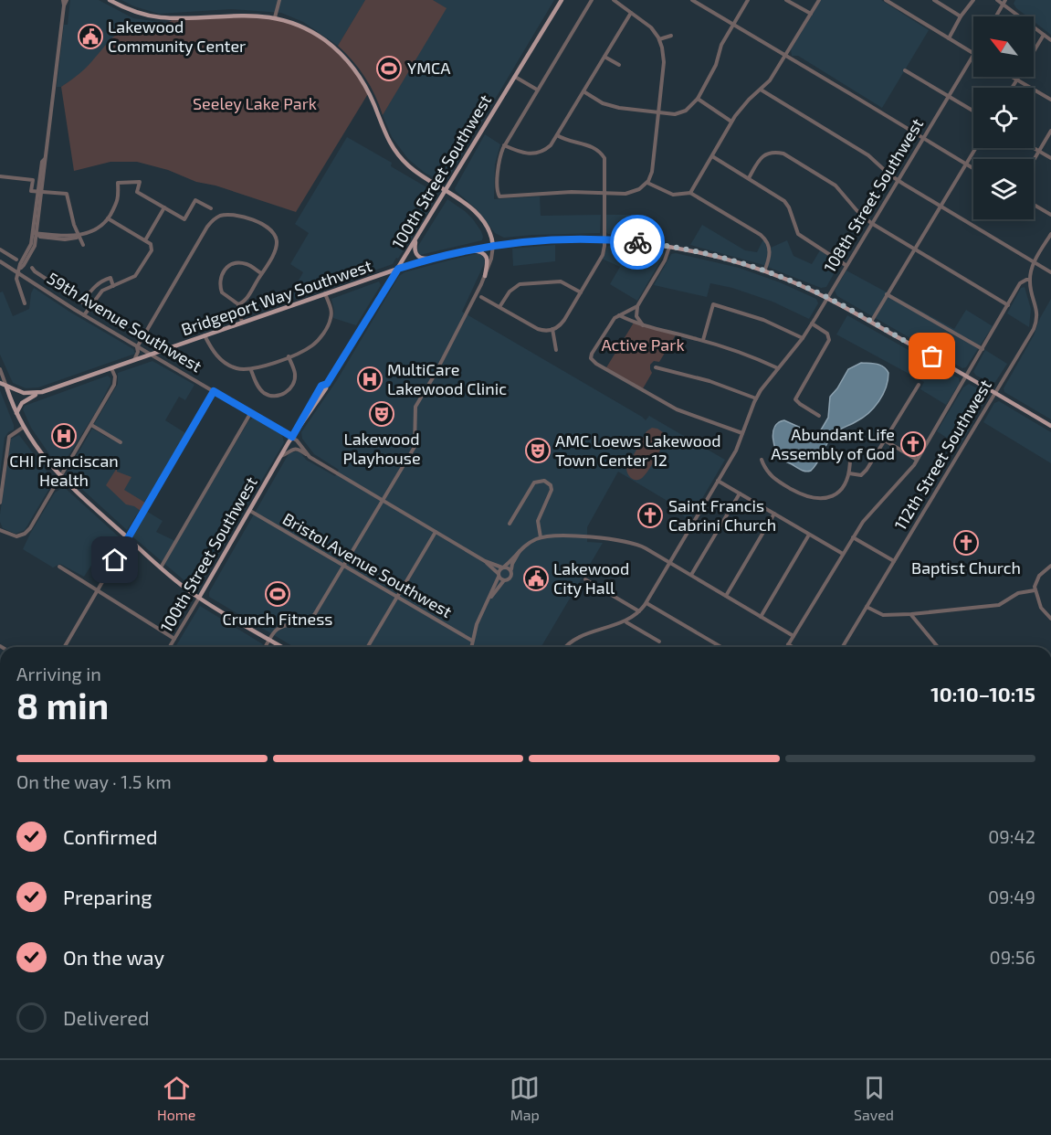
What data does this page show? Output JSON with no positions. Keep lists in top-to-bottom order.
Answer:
{
  "streets": {
    "main road": ["100th Street Southwest", "Bridgeport Way Southwest"],
    "street": [
      "108th Street Southwest",
      "59th Avenue Southwest",
      "112th Street Southwest",
      "Bristol Avenue Southwest"
    ]
  },
  "crossings": [
    ["100th Street Southwest", "Bridgeport Way Southwest"],
    ["100th Street Southwest", "59th Avenue Southwest"],
    ["100th Street Southwest", "Bristol Avenue Southwest"],
    ["108th Street Southwest", "Bridgeport Way Southwest"],
    ["Bridgeport Way Southwest", "59th Avenue Southwest"],
    ["Bridgeport Way Southwest", "112th Street Southwest"]
  ],
  "parks": ["Seeley Lake Park", "Active Park"],
  "places": {
    "public building": ["Lakewood Community Center", "Lakewood City Hall"],
    "sports": ["YMCA", "Crunch Fitness"],
    "hospital": ["MultiCare Lakewood Clinic", "CHI Franciscan Health"],
    "theatre": ["Lakewood Playhouse", "AMC Loews Lakewood Town Center 12"],
    "church": ["Abundant Life Assembly of God", "Saint Francis Cabrini Church", "Baptist Church"]
  },
  "north": "top left",
  "page": {
    "heading": ["8 min", "Arriving in", "10:10–10:15"],
    "bar": "On the way · 1.5 km",
    "list": [
      ["Confirmed", "09:42"],
      ["Preparing", "09:49"],
      ["On the way", "09:56"],
      "Delivered"
    ],
    "tabs": ["Home", "Map", "Saved"]
  }
}
